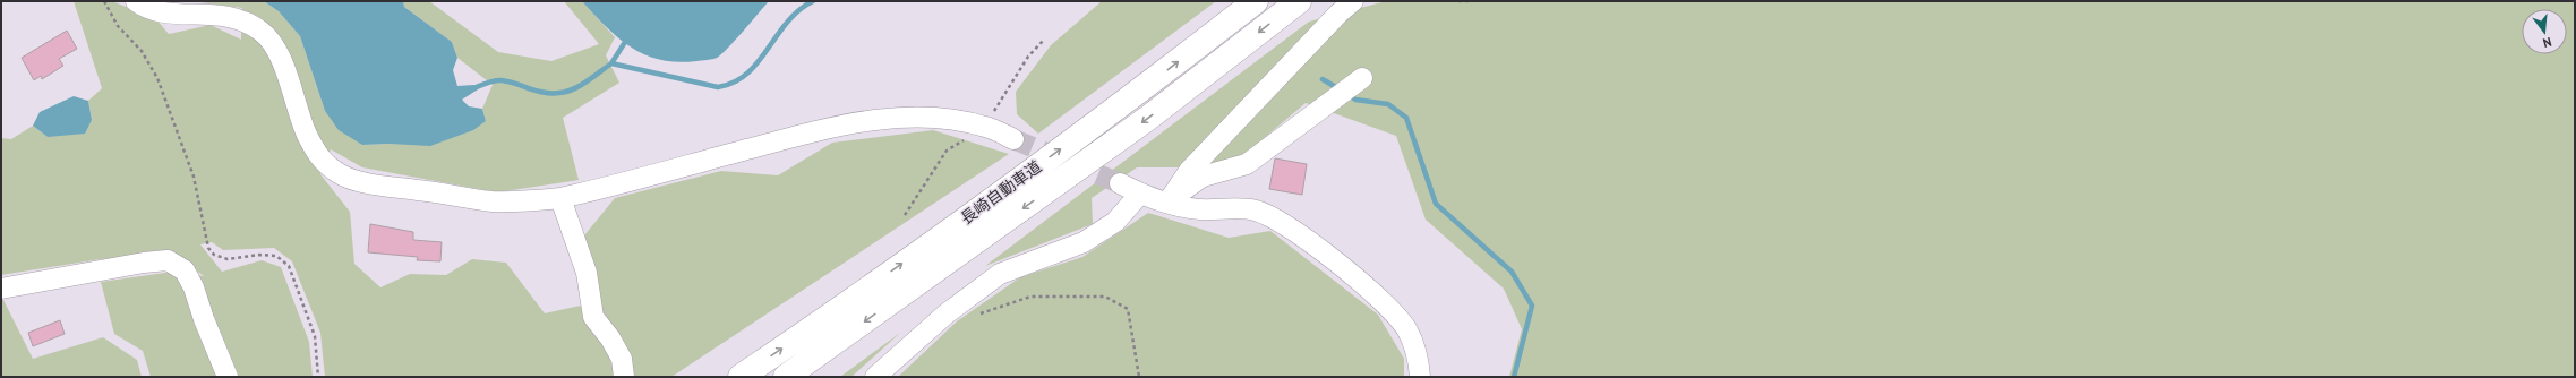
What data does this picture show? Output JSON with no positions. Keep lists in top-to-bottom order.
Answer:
{
  "streets": {
    "highway": ["長崎自動車道"]
  },
  "north": "bottom"
}
